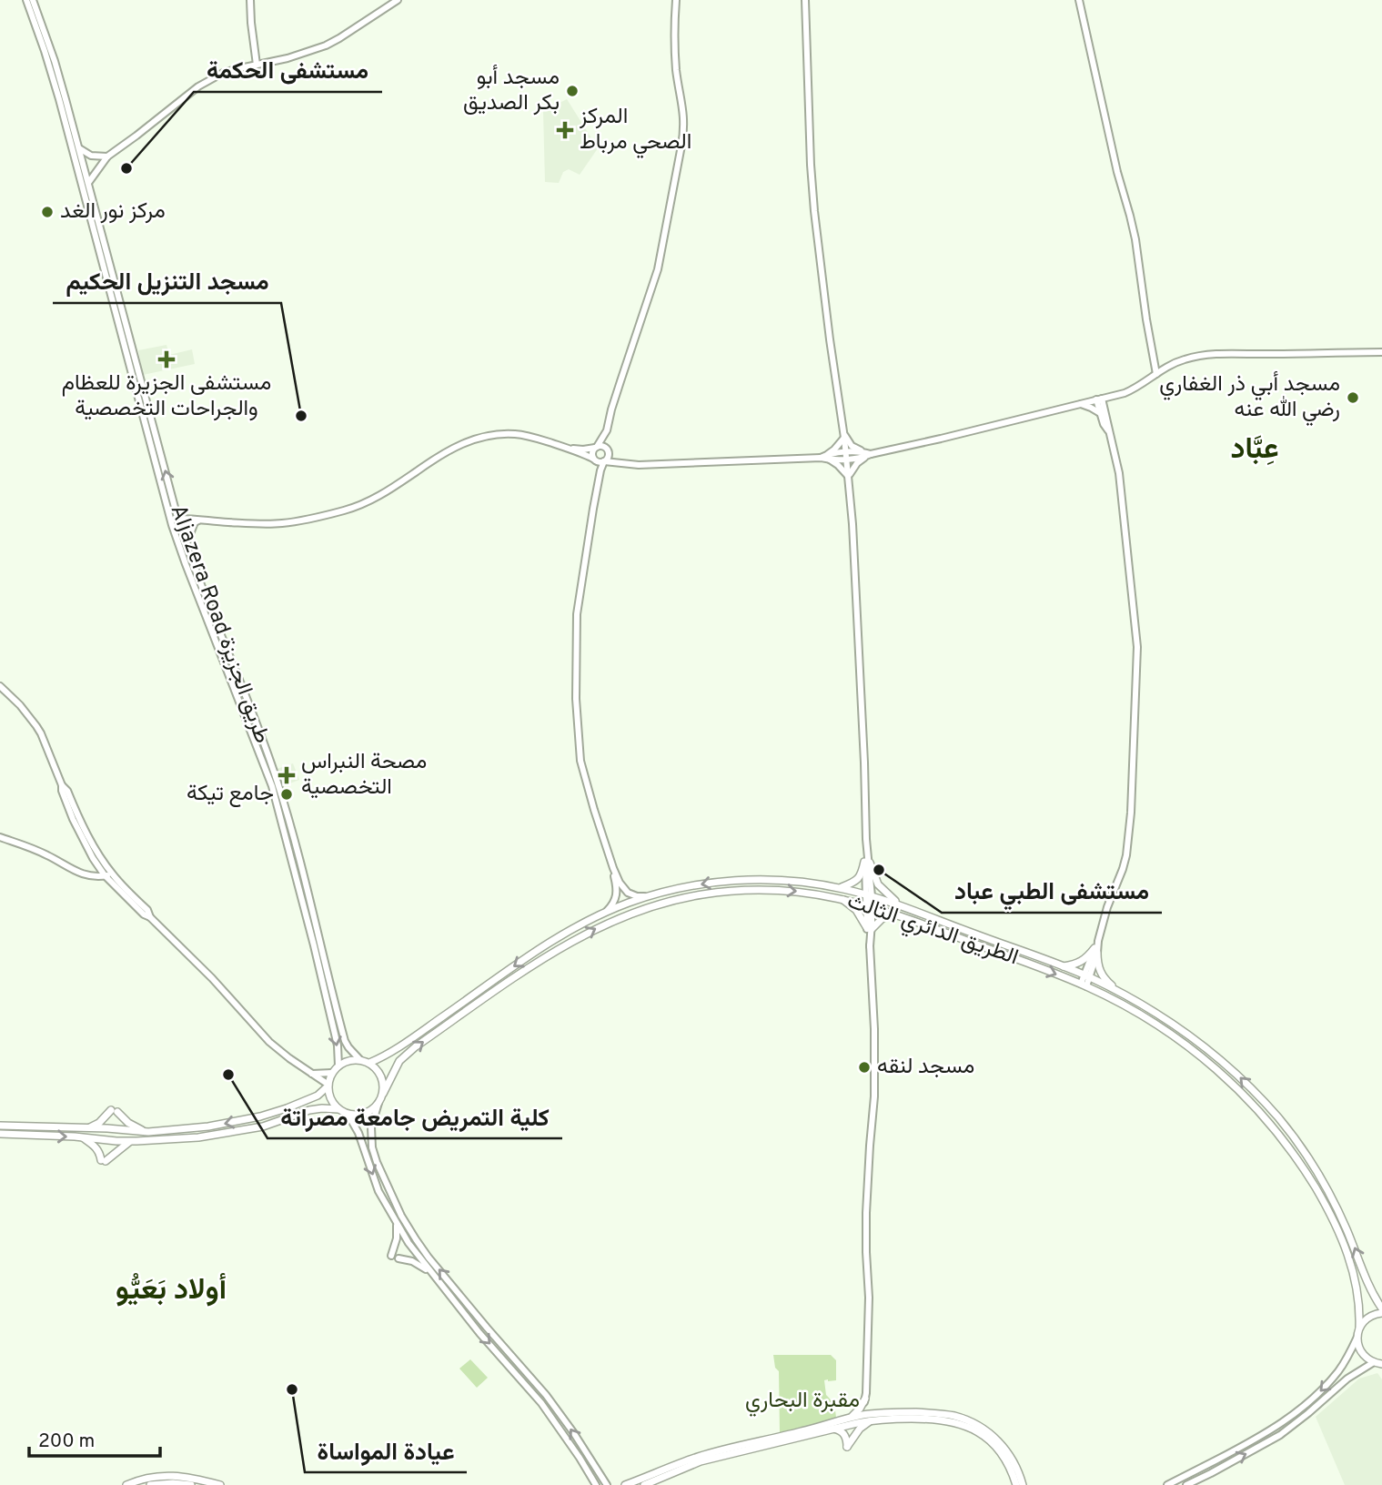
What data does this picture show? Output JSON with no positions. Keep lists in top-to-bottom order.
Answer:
{
  "streets": {
    "main road": ["الطريق الدائري الثالث"],
    "street": ["Aljazera Road طريق الجزيزة"]
  },
  "crossings": [
    ["Aljazera Road طريق الجزيزة", "الطريق الدائري الثالث"]
  ],
  "districts": ["عِبَّاد", "أولاد بَعَيُّو"],
  "parks": ["مقبرة البحاري"],
  "places": {
    "other": [
      "مسجد أبو بكر الصديق",
      "مستشفى الحكمة",
      "مركز نور الغد",
      "مسجد أبي ذر الغفاري رضي الله عنه",
      "مسجد التنزيل الحكيم",
      "جامع تيكة",
      "مستشفى الطبي عباد",
      "مسجد لنقه",
      "كلية التمريض جامعة مصراتة",
      "عيادة المواساة"
    ],
    "health": ["المركز الصحي مرباط", "مستشفى الجزيرة للعظام والجراحات التخصصية", "مصحة النبراس التخصصية"]
  },
  "scale_bar": "200 m"
}
